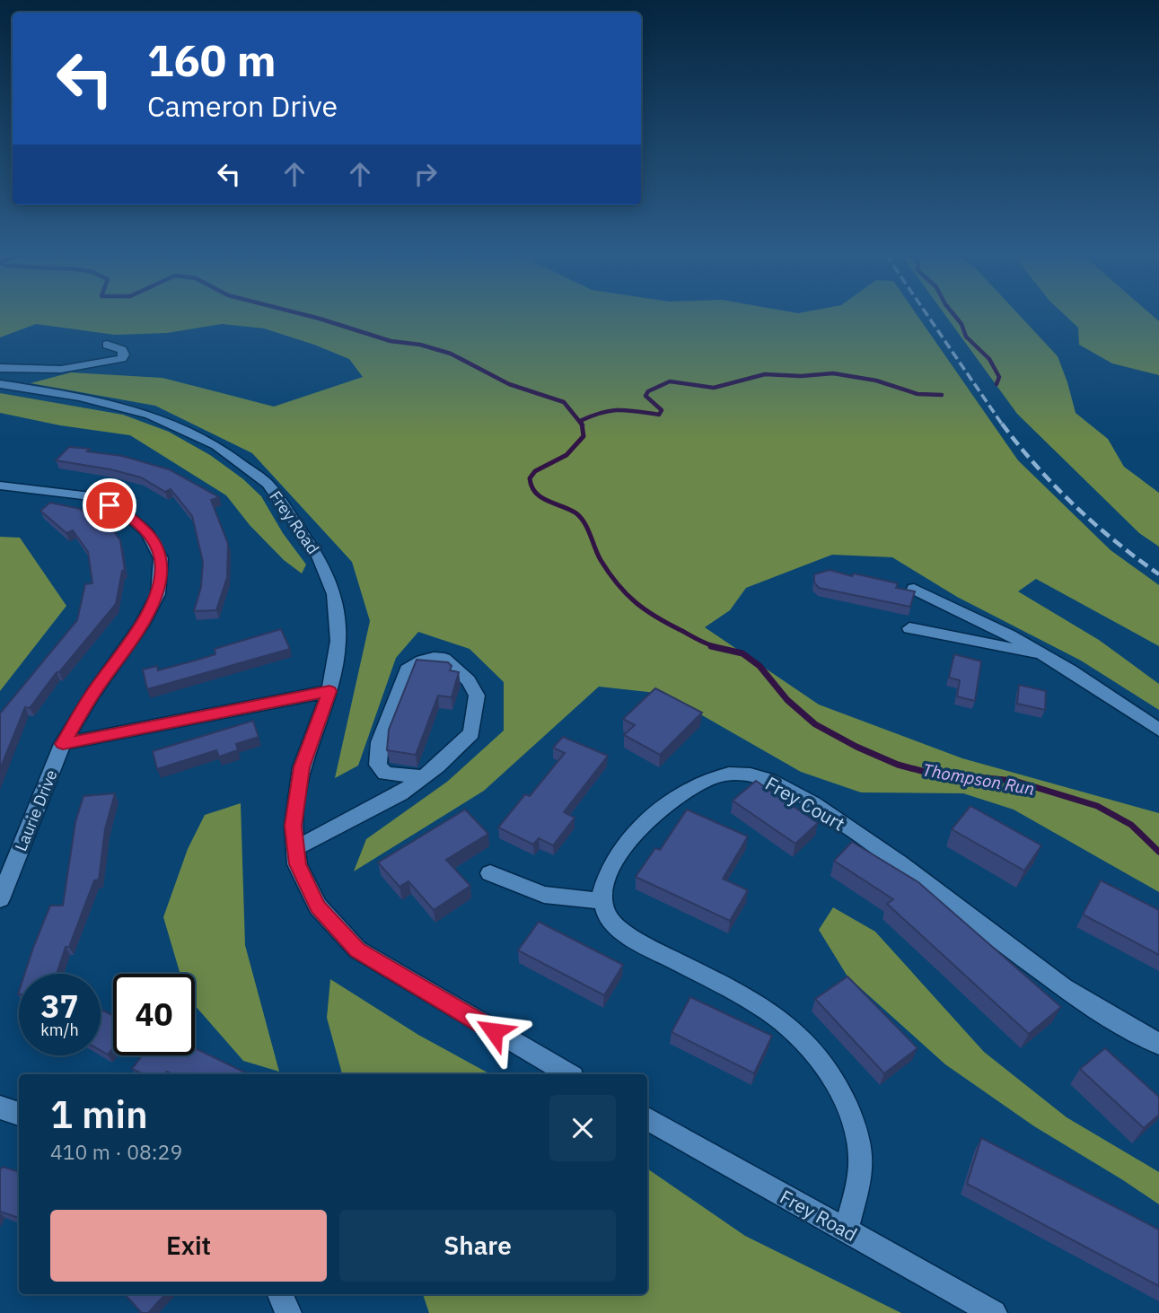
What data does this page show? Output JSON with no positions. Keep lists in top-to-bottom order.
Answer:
{
  "streets": {
    "street": ["Frey Road", "Frey Court", "Laurie Drive"]
  },
  "water": ["Thompson Run"],
  "page": {
    "turn": ["160 m", "Cameron Drive"],
    "speed": "37 km/h",
    "limit": "40",
    "heading": ["1 min", "410 m · 08:29"],
    "buttons": ["Exit", "Share"]
  }
}
